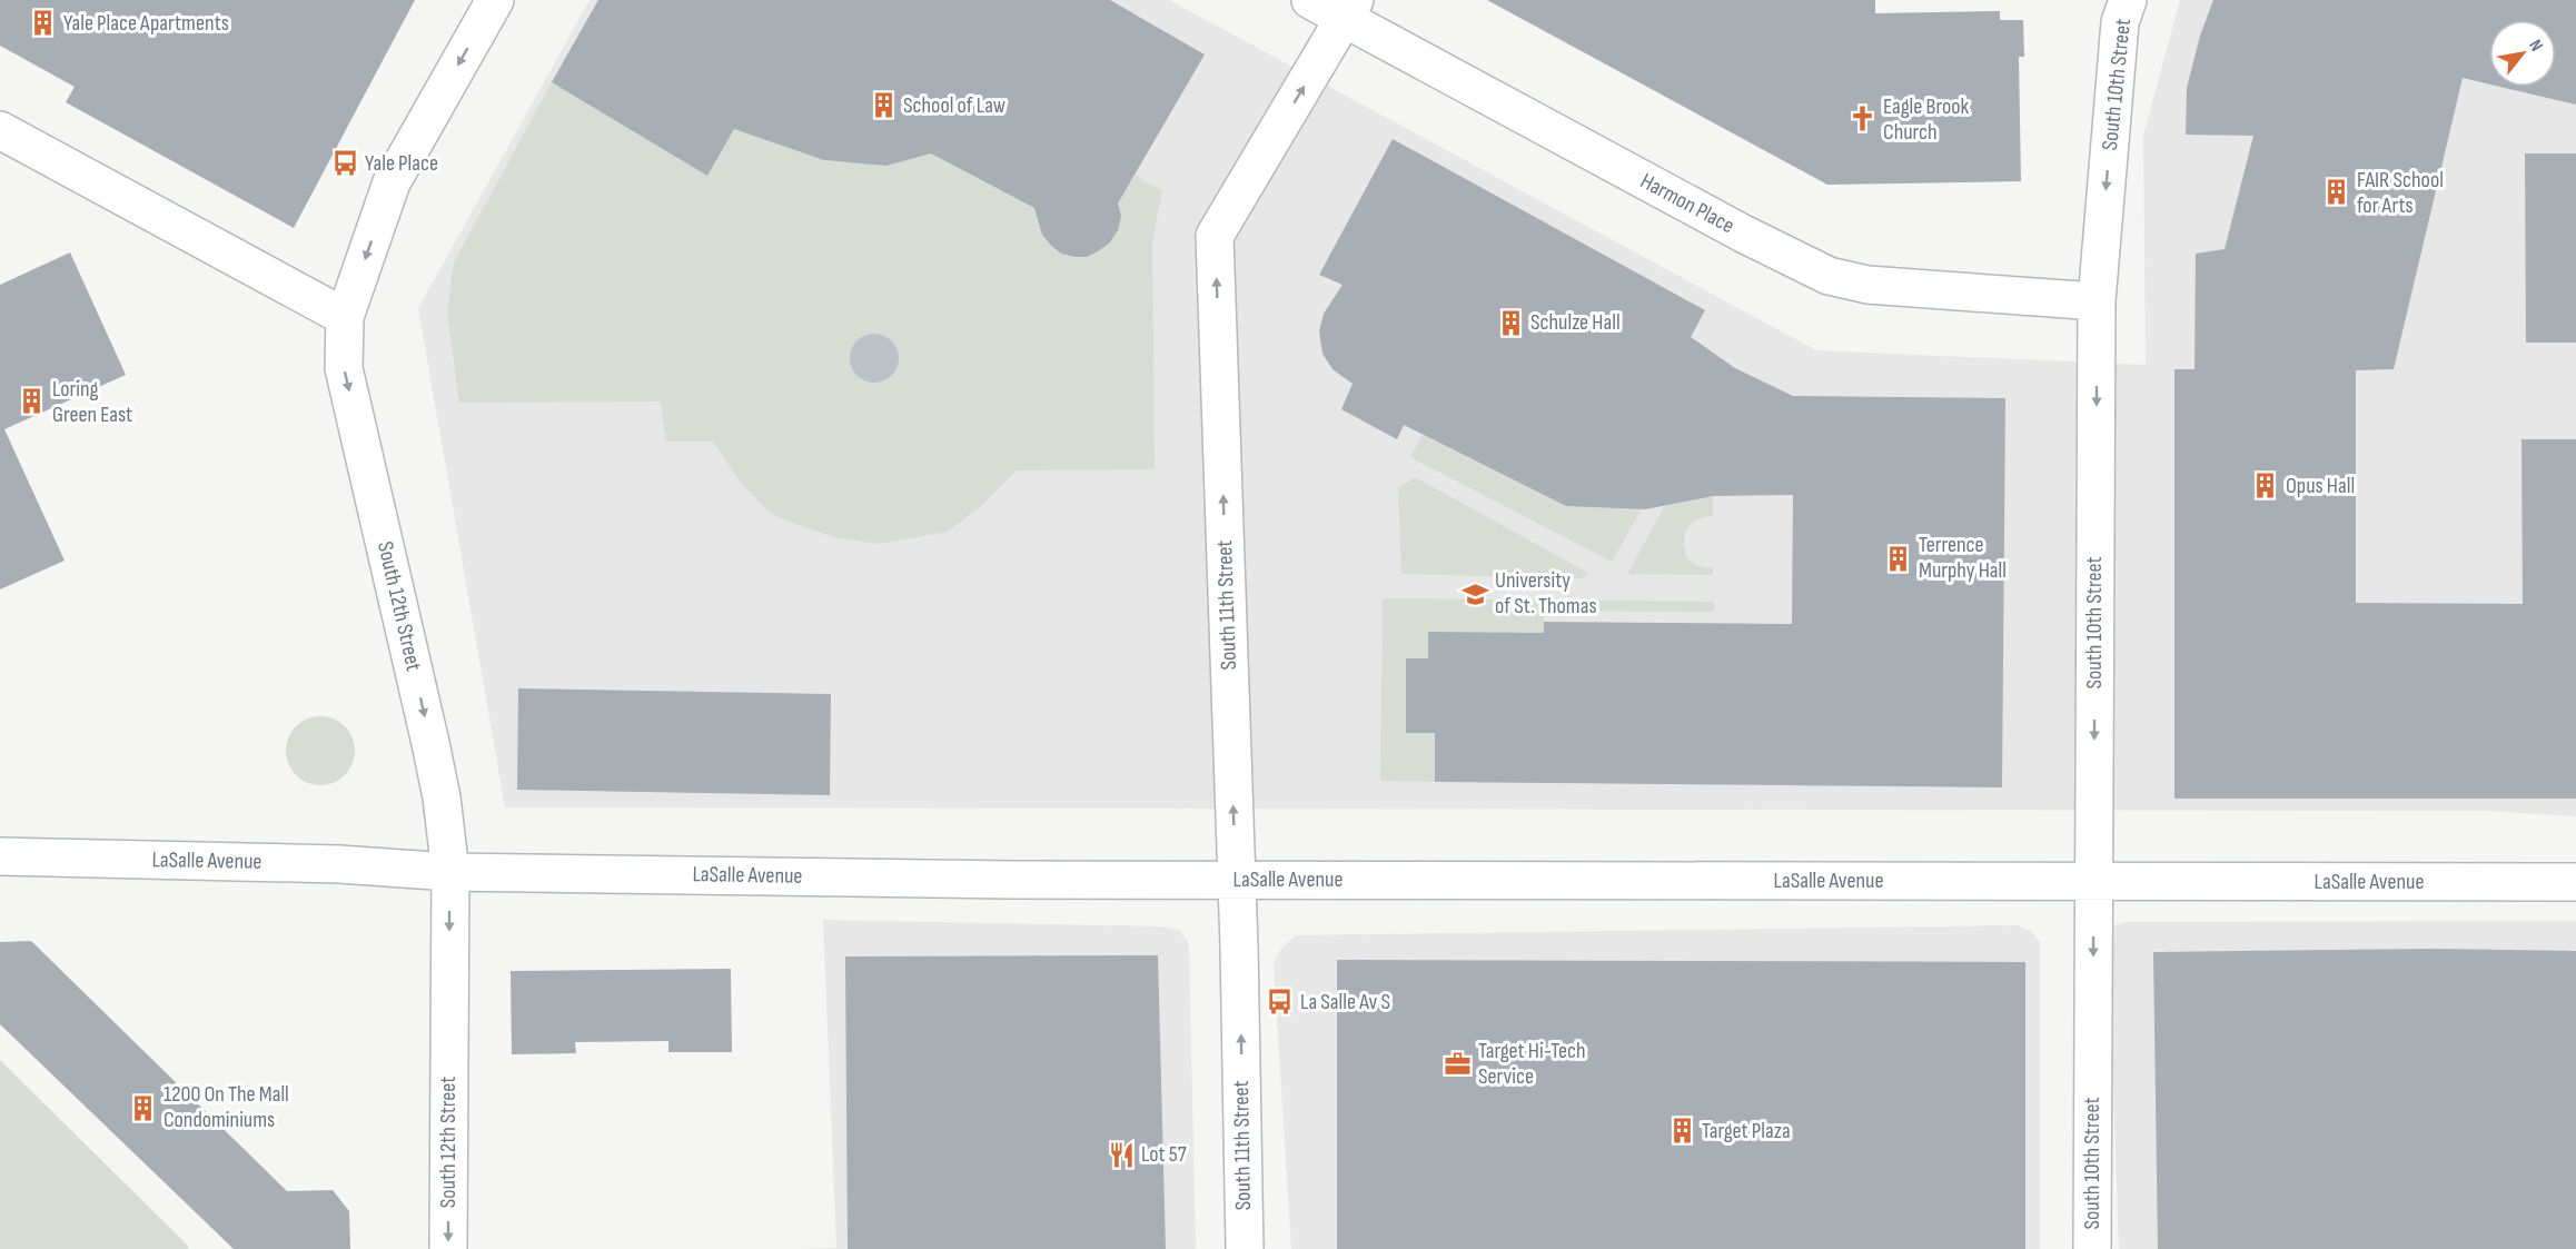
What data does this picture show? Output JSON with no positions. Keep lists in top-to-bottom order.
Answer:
{
  "streets": {
    "street": [
      "South 10th Street",
      "Harmon Place",
      "South 11th Street",
      "South 12th Street",
      "LaSalle Avenue"
    ]
  },
  "crossings": [
    ["South 10th Street", "Harmon Place"],
    ["South 10th Street", "LaSalle Avenue"],
    ["Harmon Place", "South 11th Street"],
    ["South 11th Street", "LaSalle Avenue"],
    ["South 12th Street", "LaSalle Avenue"]
  ],
  "one_way": ["South 10th Street", "South 11th Street", "South 12th Street"],
  "places": {
    "building": [
      "Yale Place Apartments",
      "School of Law",
      "FAIR School for Arts",
      "Schulze Hall",
      "Loring Green East",
      "Opus Hall",
      "Terrence Murphy Hall",
      "1200 On The Mall Condominiums",
      "Target Plaza"
    ],
    "church": ["Eagle Brook Church"],
    "bus stop": ["Yale Place", "La Salle Av S"],
    "school or university": ["University of St. Thomas"],
    "office": ["Target Hi-Tech Service"],
    "restaurant": ["Lot 57"]
  },
  "north": "top right"
}
